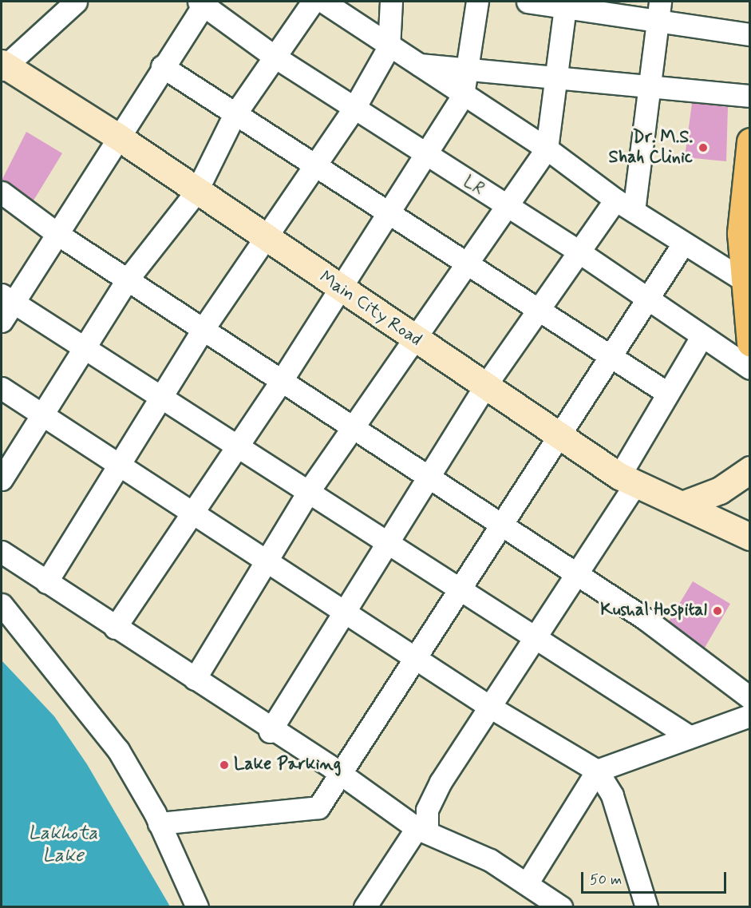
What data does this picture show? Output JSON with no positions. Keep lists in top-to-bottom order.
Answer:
{
  "streets": {
    "street": ["LR", "Main City Road"]
  },
  "water": ["Lakhota Lake"],
  "places": ["Dr. M.S. Shah Clinic", "Kushal Hospital", "Lake Parking"],
  "scale_bar": "50 m"
}
